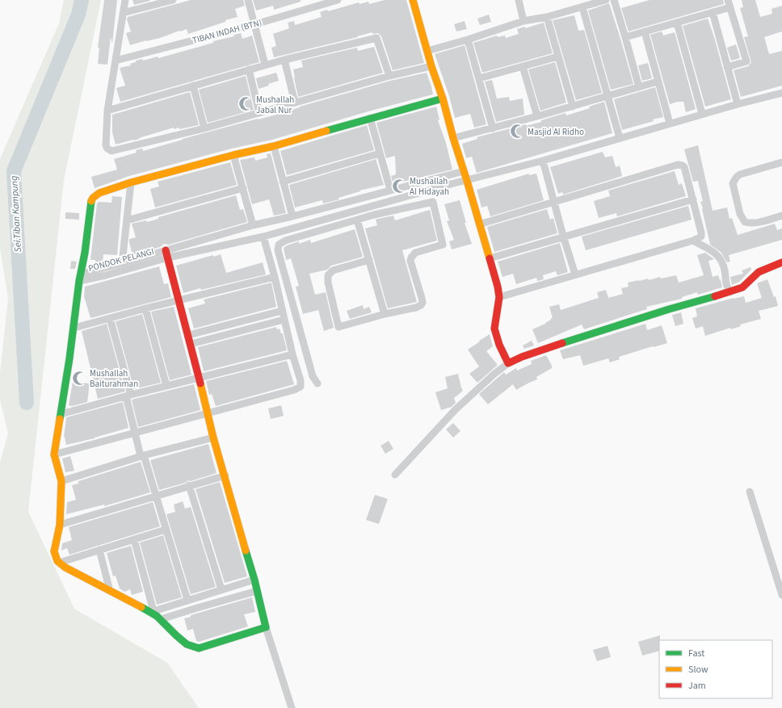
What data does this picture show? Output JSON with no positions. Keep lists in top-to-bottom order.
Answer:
{
  "streets": {
    "street": ["TIBAN INDAH (BTN)", "PONDOK PELANGI"]
  },
  "water": ["Sei.Tiban Kampung"],
  "places": {
    "mosque": [
      "Mushallah Jabal Nur",
      "Masjid Al Ridho",
      "Mushallah Al Hidayah",
      "Mushallah Baiturahman"
    ]
  },
  "legend": ["Fast", "Slow", "Jam"]
}
